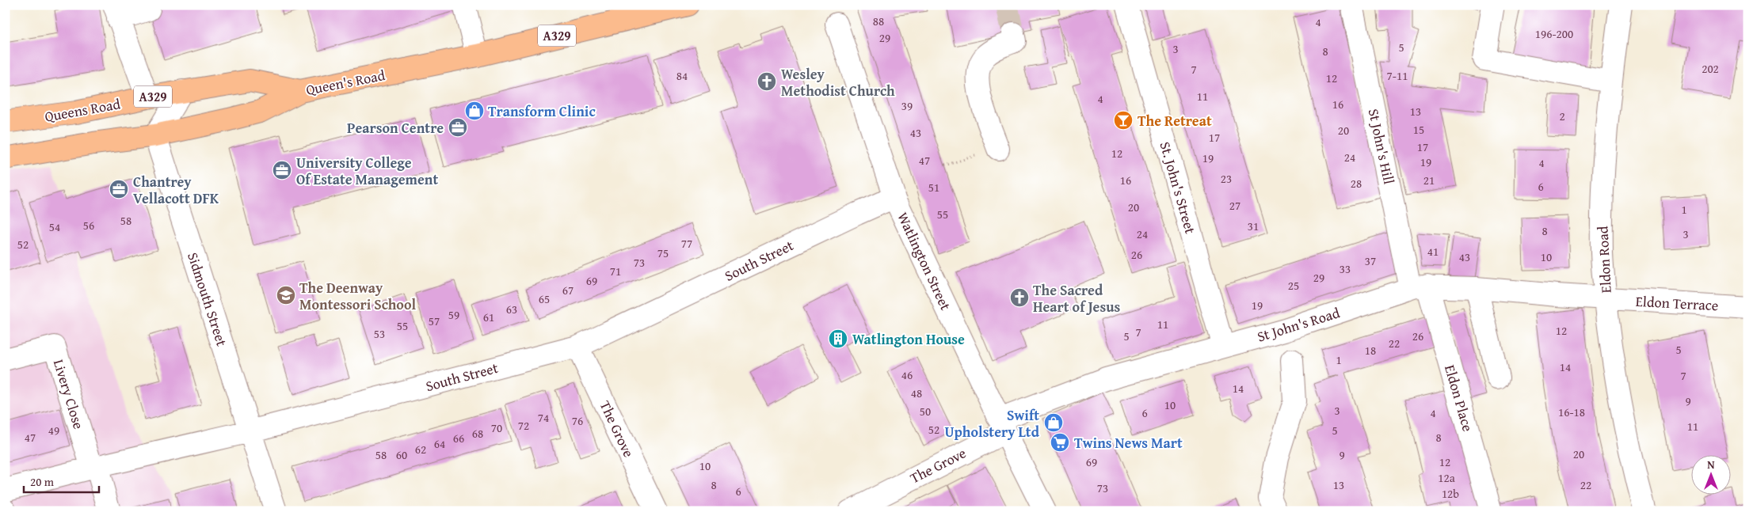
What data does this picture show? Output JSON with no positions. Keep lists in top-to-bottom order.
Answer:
{
  "streets": {
    "main road": ["A329", "Queen's Road", "Queens Road"],
    "street": [
      "St John's Hill",
      "St. John's Street",
      "Eldon Road",
      "South Street",
      "Watlington Street",
      "Sidmouth Street",
      "Eldon Terrace",
      "St John's Road",
      "Livery Close",
      "Eldon Place",
      "The Grove"
    ]
  },
  "crossings": [
    ["Queen's Road", "Queens Road"],
    ["Queen's Road", "Sidmouth Street"],
    ["St John's Hill", "St John's Road"],
    ["St John's Hill", "Eldon Place"],
    ["St. John's Street", "St John's Road"],
    ["Eldon Road", "Eldon Terrace"],
    ["Eldon Road", "St John's Road"],
    ["South Street", "Watlington Street"],
    ["South Street", "Sidmouth Street"],
    ["South Street", "Livery Close"],
    ["South Street", "The Grove"],
    ["Watlington Street", "St John's Road"],
    ["Watlington Street", "The Grove"],
    ["Eldon Terrace", "St John's Road"],
    ["St John's Road", "Eldon Place"],
    ["St John's Road", "The Grove"]
  ],
  "places": {
    "church": ["Wesley Methodist Church", "The Sacred Heart of Jesus"],
    "shop": ["Transform Clinic", "Swift Upholstery Ltd"],
    "bar": ["The Retreat"],
    "office": ["Pearson Centre", "University College Of Estate Management", "Chantrey Vellacott DFK"],
    "school or university": ["The Deenway Montessori School"],
    "building": ["Watlington House"],
    "supermarket": ["Twins News Mart"]
  },
  "house_numbers": [
    "88",
    "4",
    "196-200",
    "29",
    "5",
    "3",
    "8",
    "202",
    "7",
    "84",
    "7-11",
    "12",
    "11",
    "4",
    "16",
    "39",
    "13",
    "2",
    "15",
    "20",
    "43",
    "17",
    "17",
    "12",
    "24",
    "19",
    "47",
    "19",
    "4",
    "23",
    "16",
    "21",
    "28",
    "6",
    "51",
    "27",
    "20",
    "1",
    "55",
    "58",
    "56",
    "31",
    "54",
    "8",
    "24",
    "3",
    "77",
    "52",
    "41",
    "75",
    "26",
    "43",
    "10",
    "37",
    "73",
    "33",
    "71",
    "29",
    "69",
    "25",
    "67",
    "65",
    "19",
    "63",
    "59",
    "61",
    "57",
    "11",
    "55",
    "12",
    "7",
    "53",
    "5",
    "26",
    "22",
    "5",
    "18",
    "1",
    "14",
    "46",
    "7",
    "14",
    "48",
    "9",
    "10",
    "3",
    "50",
    "16-18",
    "6",
    "4",
    "74",
    "76",
    "72",
    "11",
    "70",
    "52",
    "49",
    "5",
    "68",
    "47",
    "8",
    "66",
    "64",
    "62",
    "20",
    "58",
    "60",
    "9",
    "69",
    "12",
    "10",
    "12a",
    "8",
    "13",
    "22",
    "73",
    "6",
    "12b"
  ],
  "scale_bar": "20 m",
  "north": "top"
}
